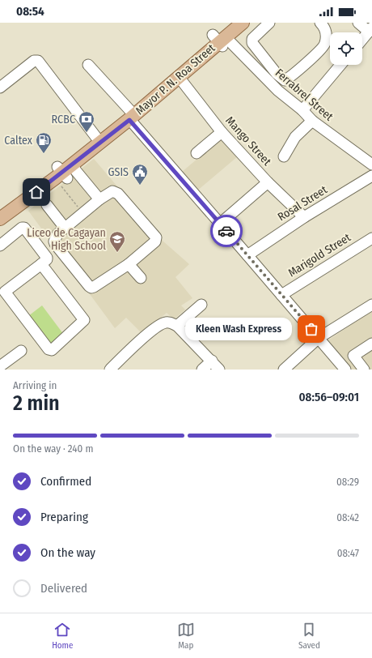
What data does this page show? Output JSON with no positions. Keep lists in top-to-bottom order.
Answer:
{
  "streets": {
    "main road": ["Mayor P. N. Roa Street"],
    "street": [
      "Ferrabrel Street",
      "Mango Street",
      "Rosal Street",
      "Marigold Street"
    ]
  },
  "crossings": [
    ["Mayor P. N. Roa Street", "Ferrabrel Street"],
    ["Mayor P. N. Roa Street", "Mango Street"],
    ["Mango Street", "Rosal Street"]
  ],
  "places": {
    "bank": ["RCBC"],
    "fuel station": ["Caltex"],
    "public building": ["GSIS"],
    "school or university": ["Liceo de Cagayan High School"],
    "other": ["Kleen Wash Express"]
  },
  "page": {
    "status": "08:54",
    "bubble": "Kleen Wash Express",
    "heading": ["2 min", "Arriving in", "08:56–09:01"],
    "bar": "On the way · 240 m",
    "list": [
      ["Confirmed", "08:29"],
      ["Preparing", "08:42"],
      ["On the way", "08:47"],
      "Delivered"
    ],
    "tabs": ["Home", "Map", "Saved"]
  }
}
